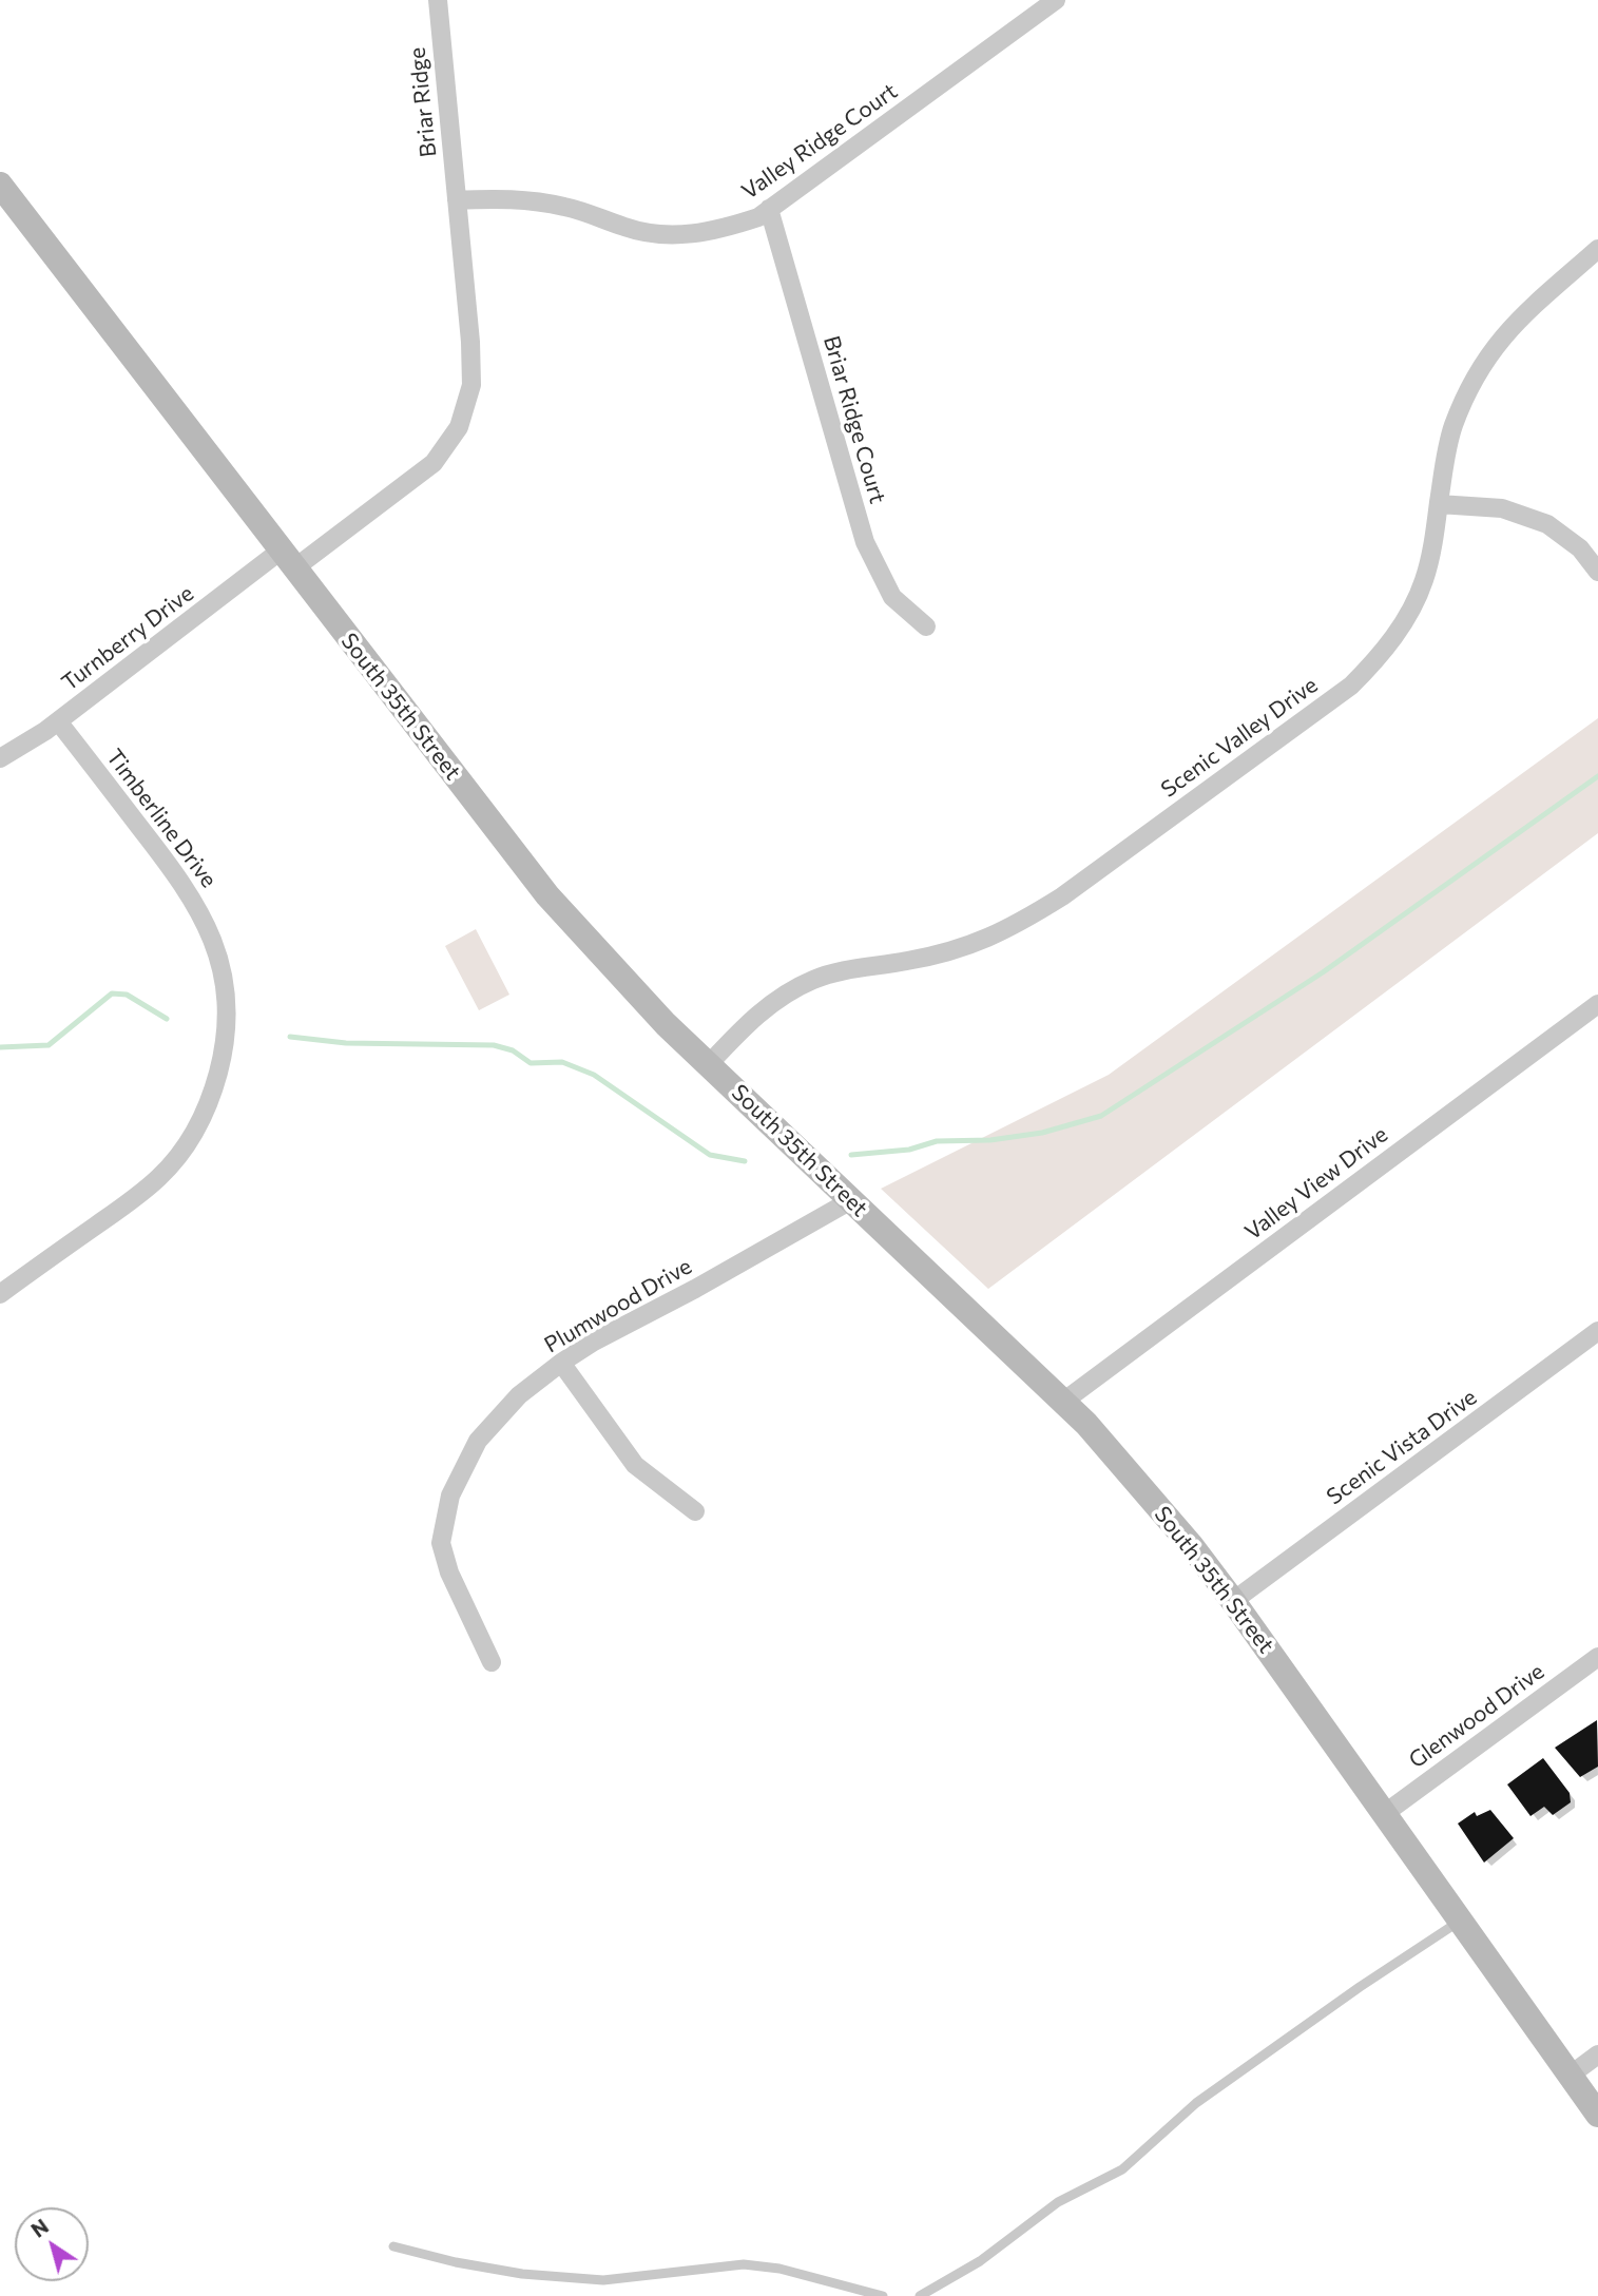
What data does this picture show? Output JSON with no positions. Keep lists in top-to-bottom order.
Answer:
{
  "streets": {
    "street": [
      "Briar Ridge",
      "Valley Ridge Court",
      "Briar Ridge Court",
      "Turnberry Drive",
      "South 35th Street",
      "Scenic Valley Drive",
      "Timberline Drive",
      "Valley View Drive",
      "Plumwood Drive",
      "Scenic Vista Drive",
      "Glenwood Drive"
    ]
  },
  "crossings": [
    ["Briar Ridge", "Valley Ridge Court"],
    ["Valley Ridge Court", "Briar Ridge Court"],
    ["Turnberry Drive", "South 35th Street"],
    ["Turnberry Drive", "Timberline Drive"],
    ["South 35th Street", "Scenic Valley Drive"],
    ["South 35th Street", "Valley View Drive"],
    ["South 35th Street", "Plumwood Drive"],
    ["South 35th Street", "Scenic Vista Drive"],
    ["South 35th Street", "Glenwood Drive"]
  ],
  "north": "top left"
}
